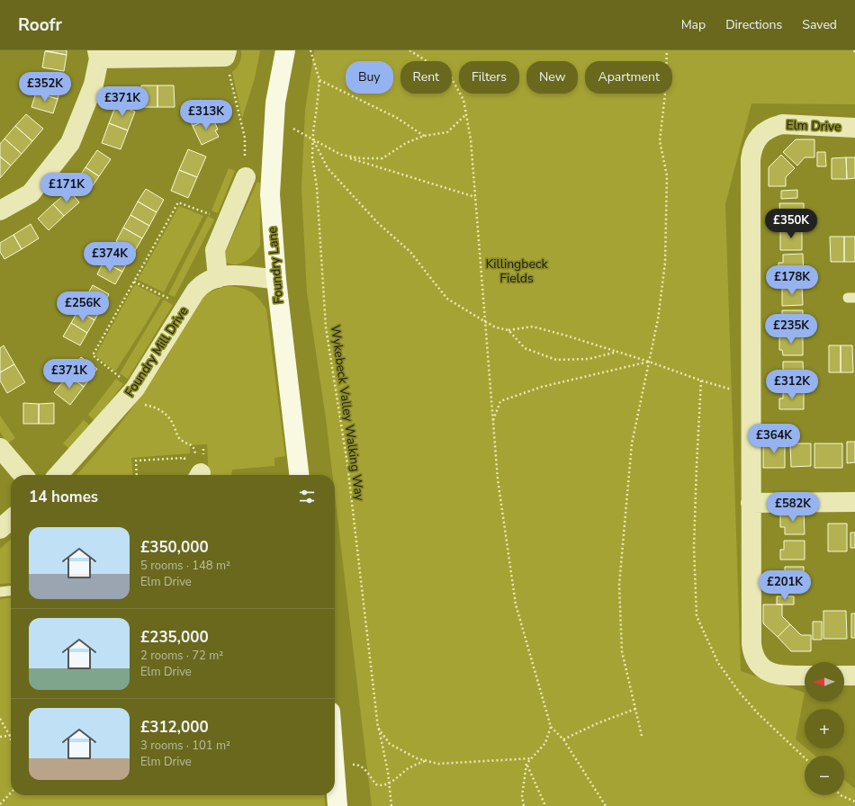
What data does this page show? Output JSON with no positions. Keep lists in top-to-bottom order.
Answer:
{
  "streets": {
    "street": ["Elm Drive", "Foundry Lane", "Foundry Mill Drive"],
    "path": ["Wykebeck Valley Walking Way"]
  },
  "crossings": [
    ["Foundry Lane", "Foundry Mill Drive"]
  ],
  "parks": ["Killingbeck Fields"],
  "north": "left",
  "page": {
    "header": "Roofr",
    "nav": ["Map", "Directions", "Saved"],
    "chip": [
      "Buy",
      "Rent",
      "Filters",
      "New",
      "Apartment"
    ],
    "price": [
      "£352K",
      "£371K",
      "£313K",
      "£171K",
      "£350K",
      "£374K",
      "£178K",
      "£256K",
      "£235K",
      "£371K",
      "£312K",
      "£364K",
      "£582K",
      "£201K"
    ],
    "heading": "14 homes",
    "list": [
      {
        "name": "£350,000",
        "note": "5 rooms · 148 m² · Elm Drive"
      },
      {
        "name": "£235,000",
        "note": "2 rooms · 72 m² · Elm Drive"
      },
      {
        "name": "£312,000",
        "note": "3 rooms · 101 m² · Elm Drive"
      }
    ],
    "map_buttons": ["+", "−"]
  }
}
